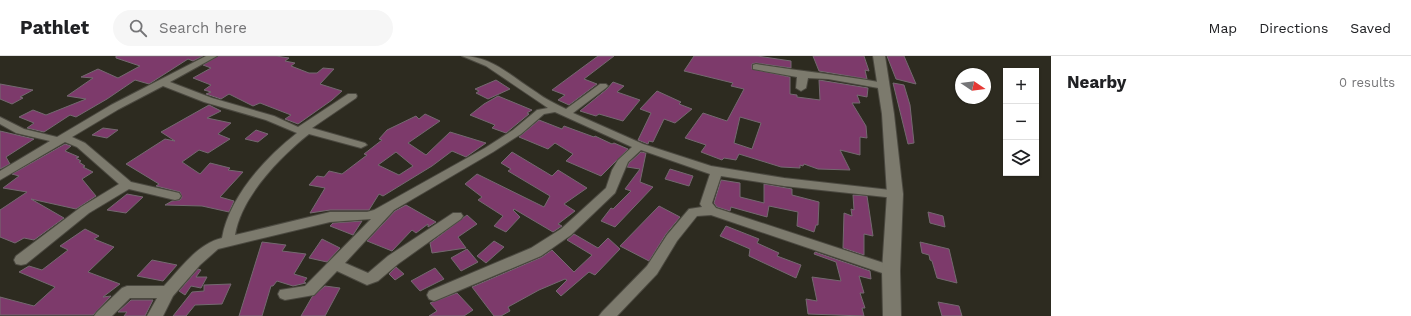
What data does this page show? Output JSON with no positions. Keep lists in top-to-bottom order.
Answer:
{
  "north": "right",
  "page": {
    "header": "Pathlet",
    "search": "Search here",
    "nav": ["Map", "Directions", "Saved"],
    "heading": ["Nearby", "0 results"],
    "map_buttons": ["+", "−"]
  }
}
